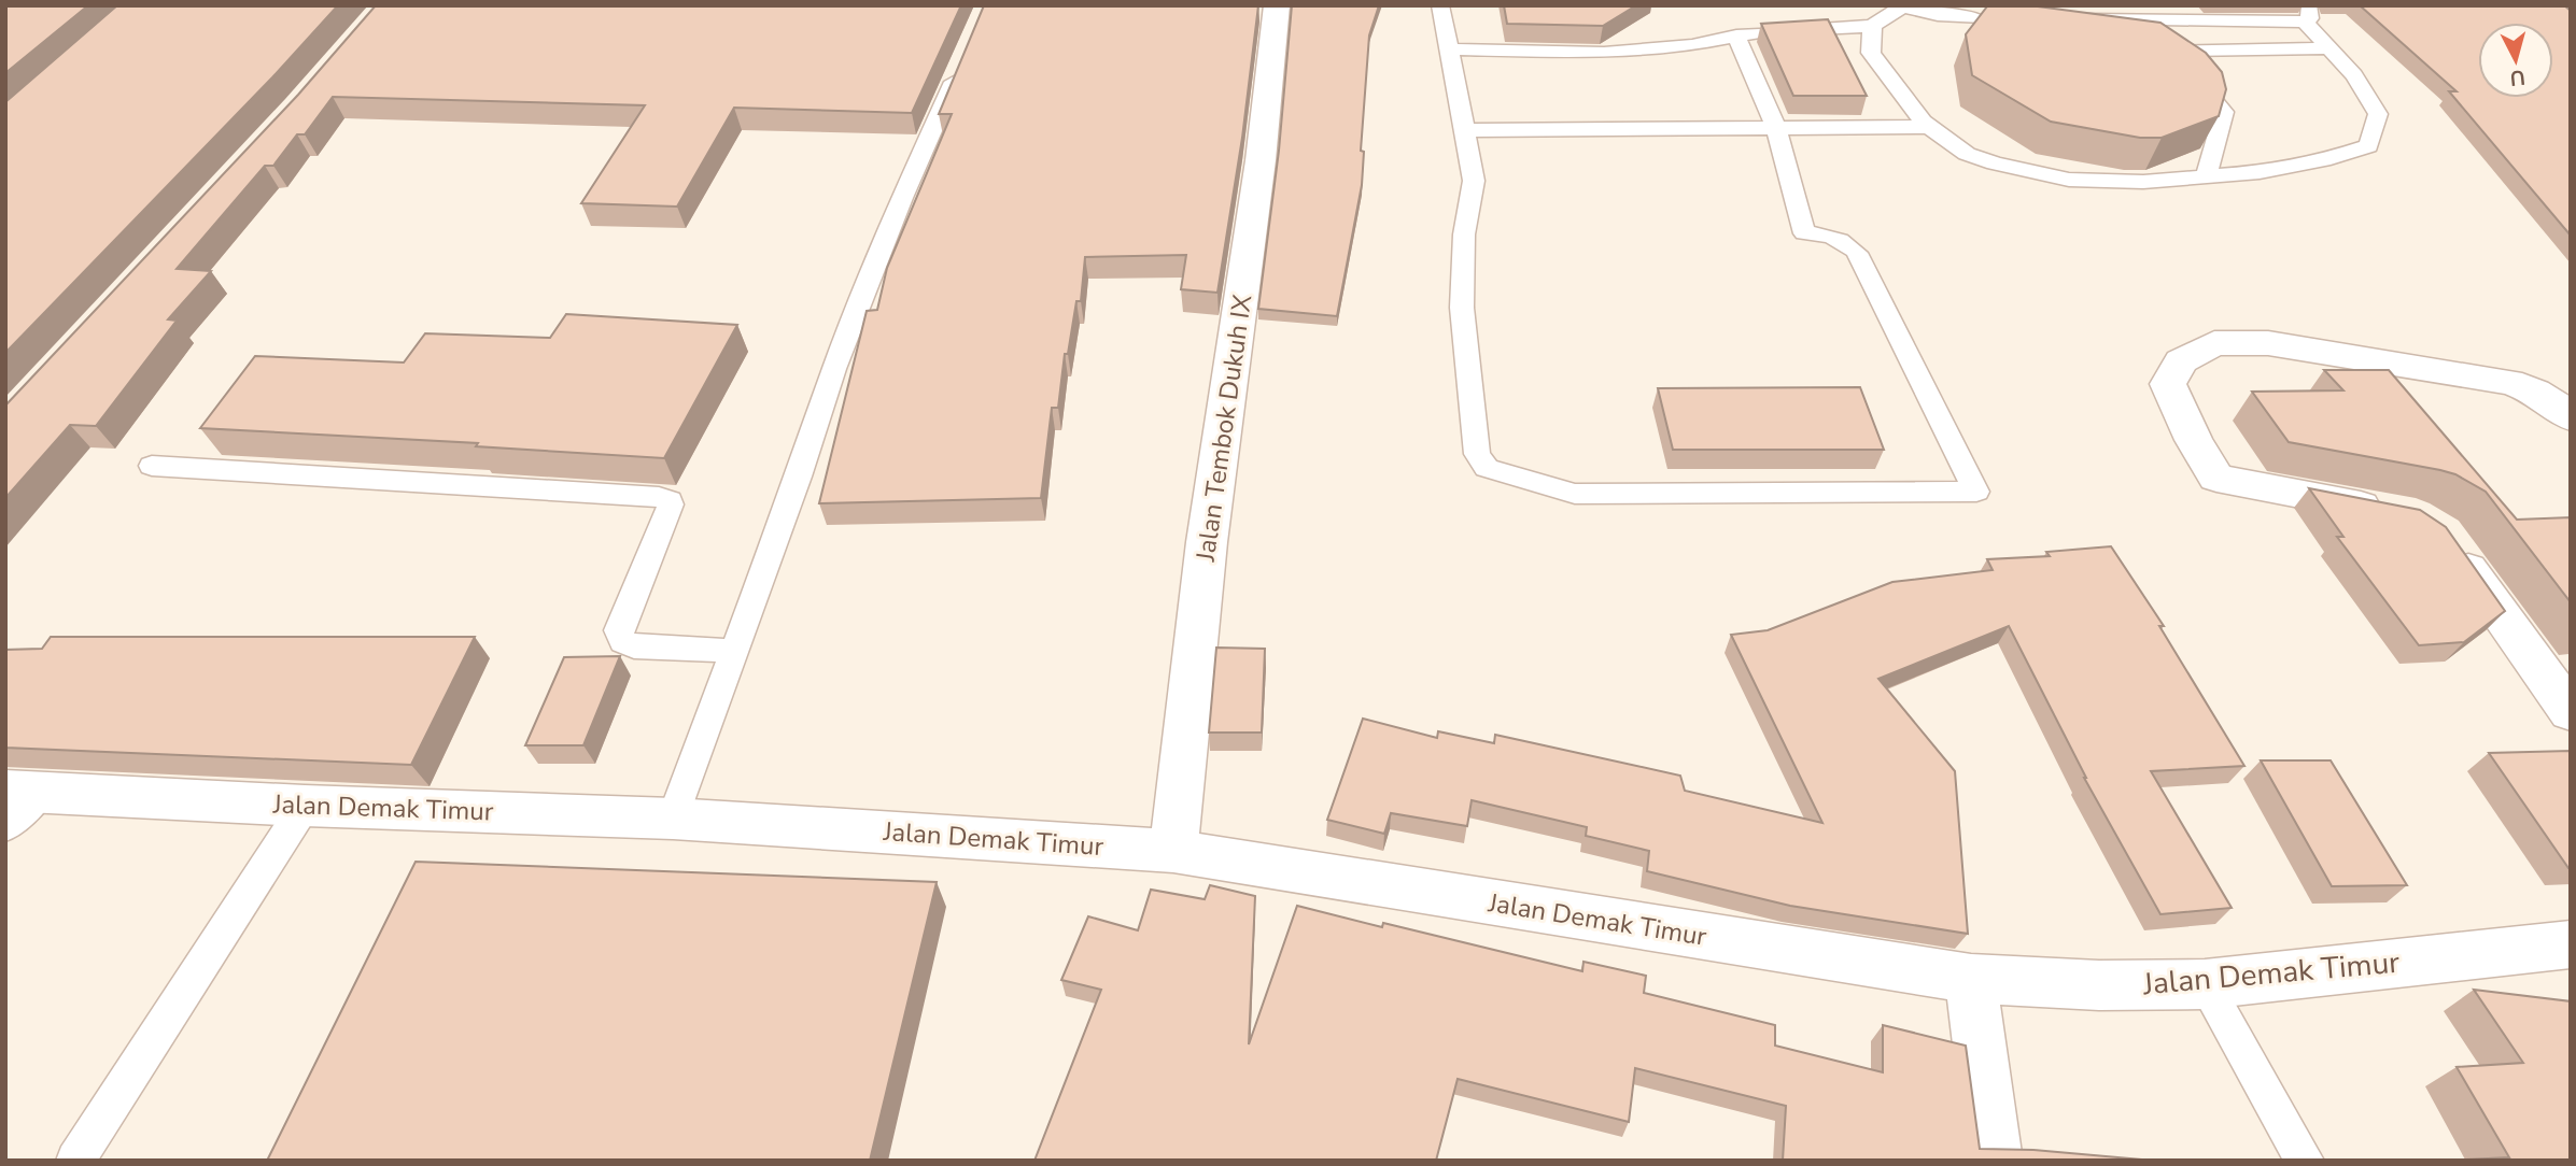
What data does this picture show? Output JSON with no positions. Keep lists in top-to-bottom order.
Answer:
{
  "streets": {
    "street": ["Jalan Tembok Dukuh IX", "Jalan Demak Timur"]
  },
  "crossings": [
    ["Jalan Tembok Dukuh IX", "Jalan Demak Timur"]
  ],
  "north": "bottom"
}
